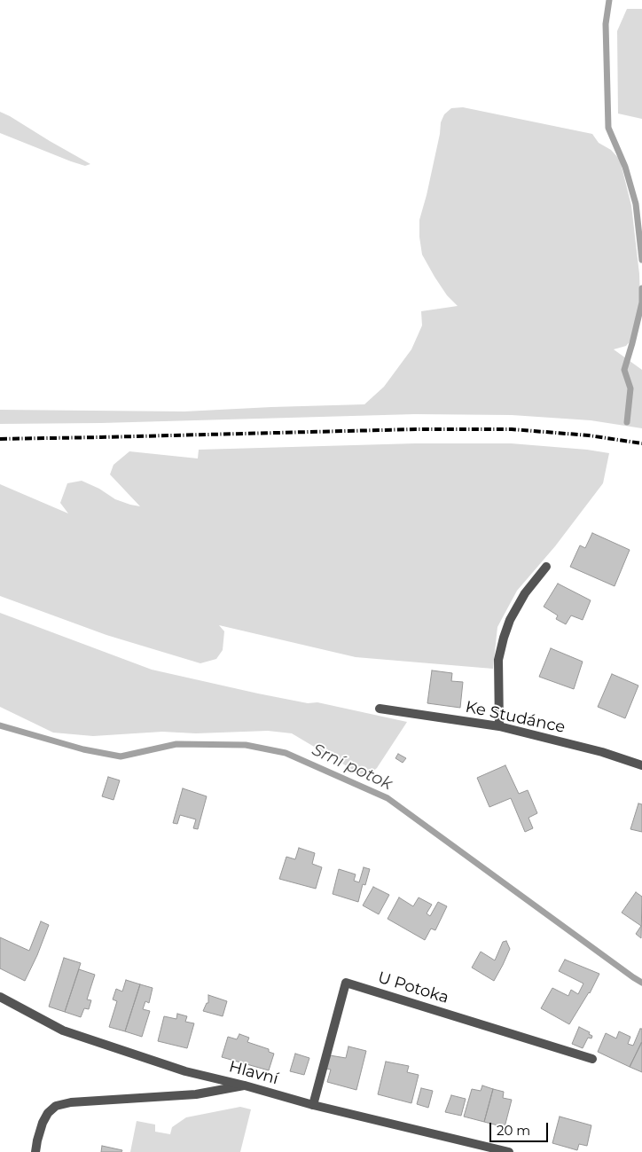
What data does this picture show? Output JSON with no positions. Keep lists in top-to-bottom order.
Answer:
{
  "streets": {
    "street": ["Ke Studánce", "U Potoka", "Hlavní"]
  },
  "crossings": [
    ["U Potoka", "Hlavní"]
  ],
  "water": ["Srní potok"],
  "scale_bar": "20 m"
}
